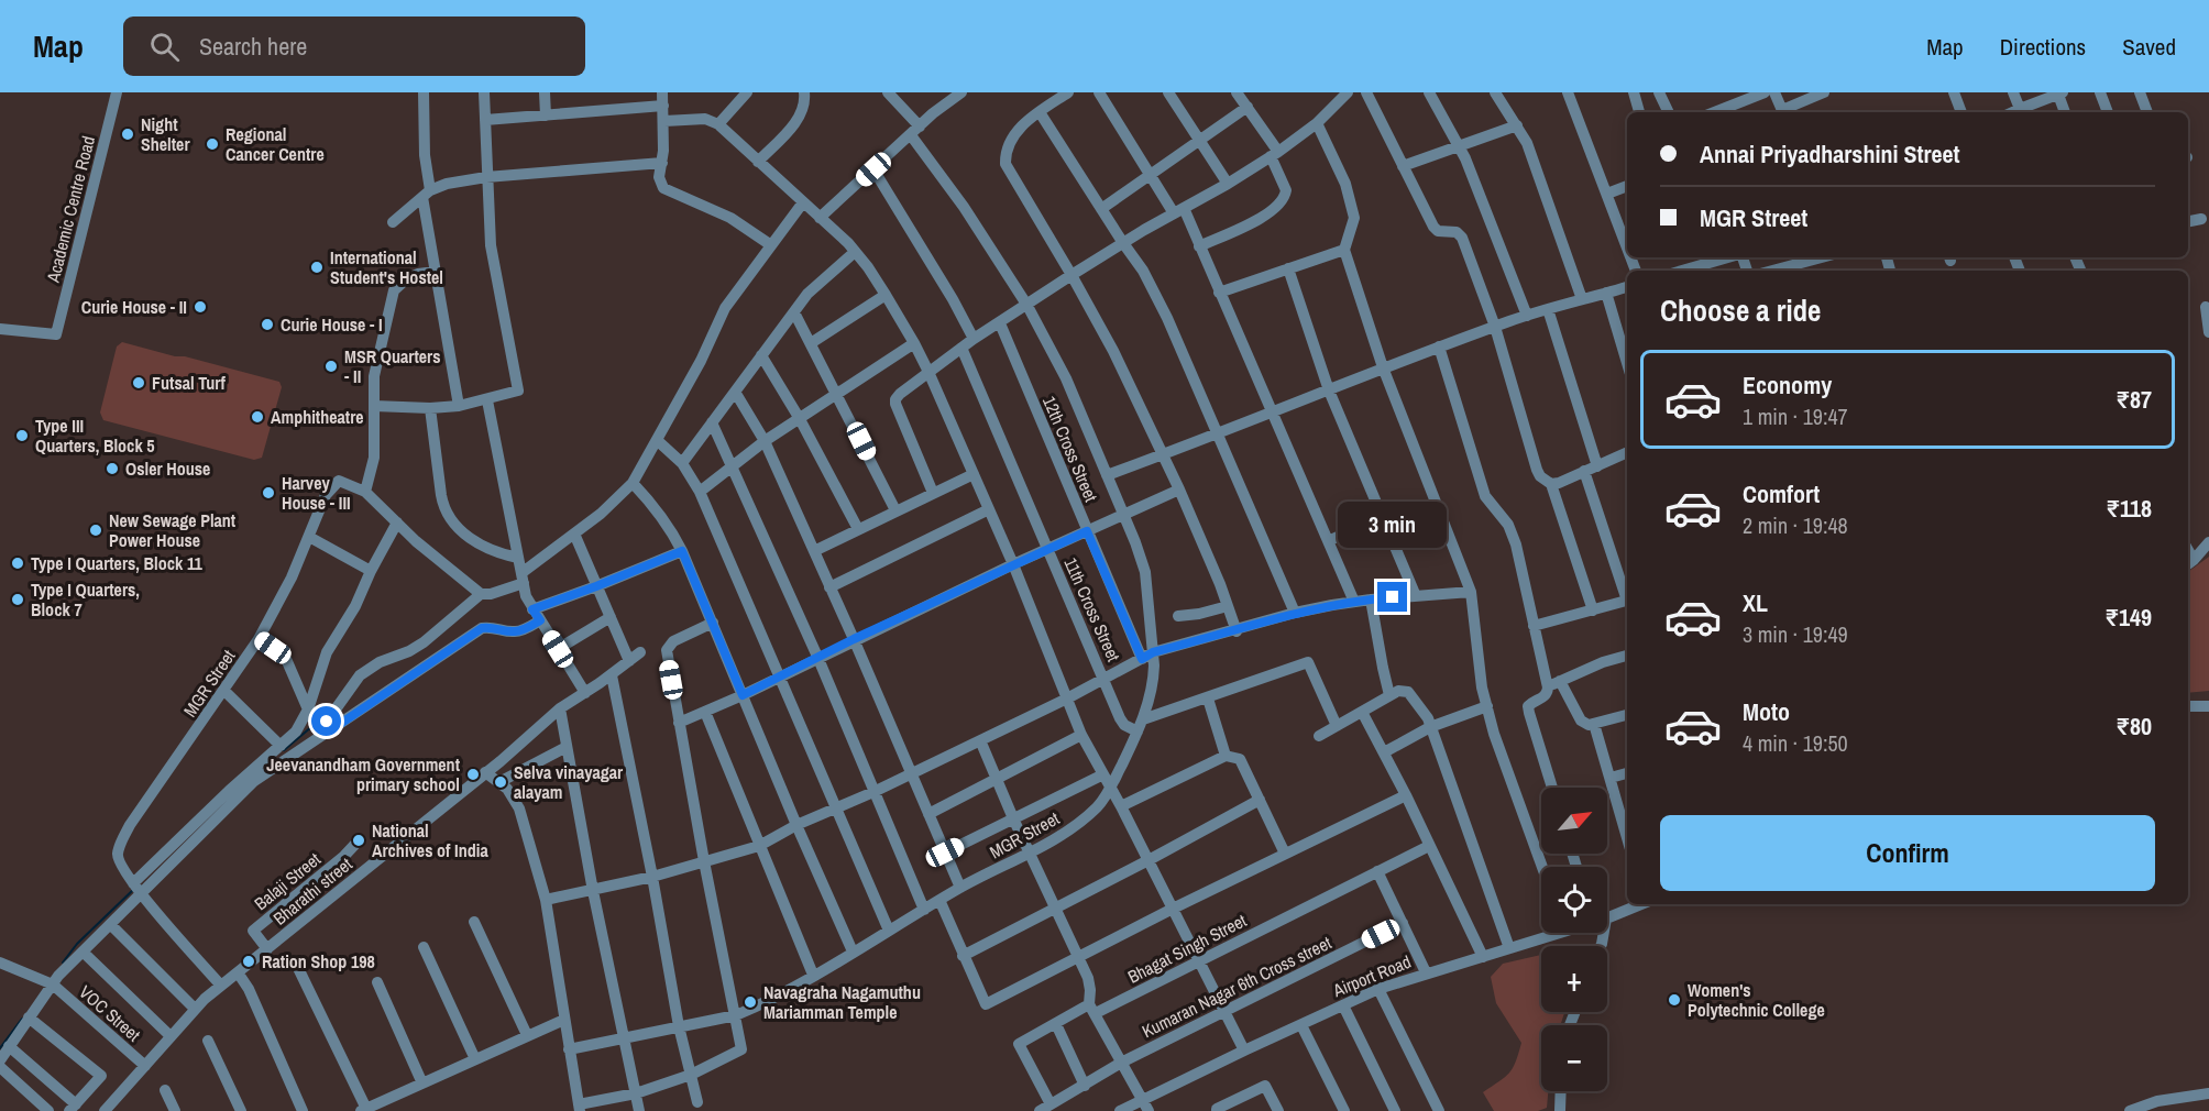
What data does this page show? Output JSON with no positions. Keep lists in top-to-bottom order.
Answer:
{
  "streets": {
    "street": [
      "Academic Centre Road",
      "12th Cross Street",
      "11th Cross Street",
      "MGR Street",
      "Balaji Street",
      "Bharathi street",
      "Bhagat Singh Street",
      "Airport Road",
      "Kumaran Nagar 6th Cross street",
      "VOC Street"
    ]
  },
  "crossings": [
    ["12th Cross Street", "MGR Street"],
    ["11th Cross Street", "MGR Street"],
    ["Balaji Street", "Bharathi street"],
    ["Bharathi street", "VOC Street"]
  ],
  "places": [
    "Night Shelter",
    "Regional Cancer Centre",
    "International Student's Hostel",
    "Curie House - II",
    "Curie House - I",
    "MSR Quarters - II",
    "Futsal Turf",
    "Amphitheatre",
    "Type III Quarters, Block 5",
    "Osler House",
    "Harvey House - III",
    "New Sewage Plant Power House",
    "Type I Quarters, Block 11",
    "Type I Quarters, Block 7",
    "Jeevanandham Government primary school",
    "Selva vinayagar alayam",
    "National Archives of India",
    "Ration Shop 198",
    "Women's Polytechnic College",
    "Navagraha Nagamuthu Mariamman Temple"
  ],
  "north": "top right",
  "page": {
    "header": "Map",
    "search": "Search here",
    "nav": ["Map", "Directions", "Saved"],
    "banner": ["Annai Priyadharshini Street", "MGR Street"],
    "heading": "Choose a ride",
    "list": [
      {
        "name": "Economy",
        "note": "1 min · 19:47",
        "value": "₹87"
      },
      {
        "name": "Comfort",
        "note": "2 min · 19:48",
        "value": "₹118"
      },
      {
        "name": "XL",
        "note": "3 min · 19:49",
        "value": "₹149"
      },
      {
        "name": "Moto",
        "note": "4 min · 19:50",
        "value": "₹80"
      }
    ],
    "bubble": "3 min",
    "map_buttons": ["+", "−"],
    "buttons": "Confirm"
  }
}
